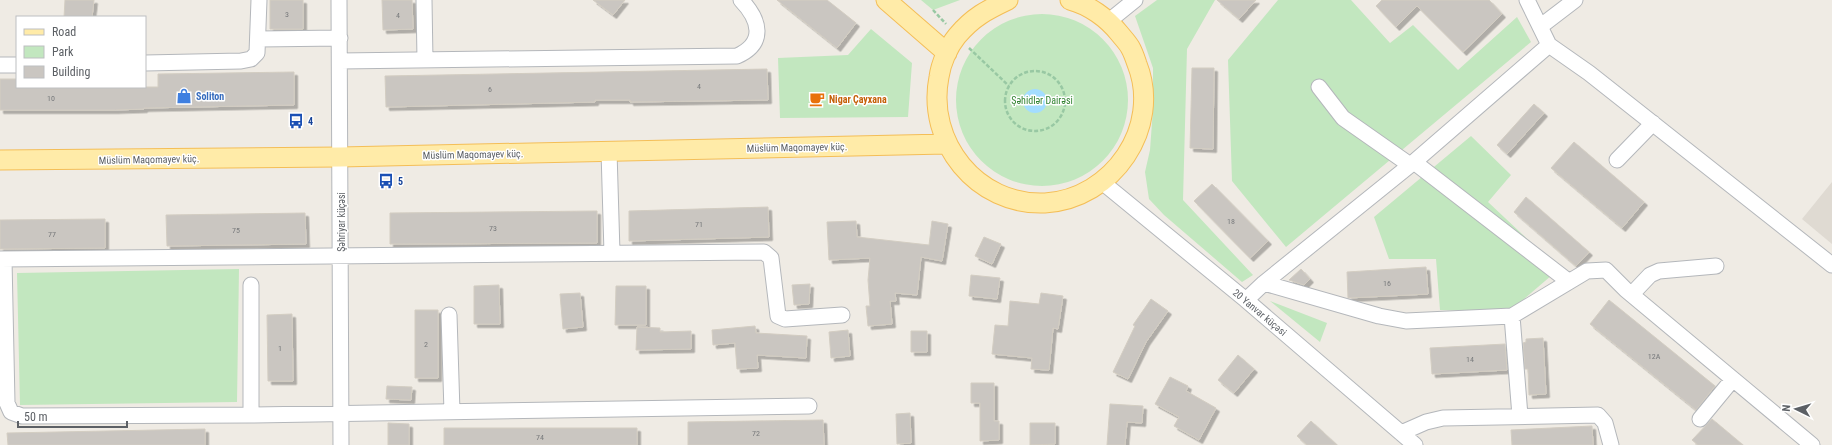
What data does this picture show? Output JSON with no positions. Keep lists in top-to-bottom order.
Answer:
{
  "streets": {
    "main road": ["Müslüm Maqomayev küç."],
    "street": ["Şəhriyar küçəsi", "20 Yanvar küçəsi"]
  },
  "crossings": [
    ["Müslüm Maqomayev küç.", "Şəhriyar küçəsi"]
  ],
  "parks": ["Şəhidlər Dairəsi"],
  "places": {
    "shop": ["Soliton"],
    "cafe": ["Nigar Çayxana"],
    "bus stop": ["4", "5"]
  },
  "house_numbers": [
    "3",
    "4",
    "4",
    "6",
    "10",
    "18",
    "71",
    "73",
    "75",
    "77",
    "16",
    "2",
    "1",
    "12A",
    "14",
    "72",
    "74"
  ],
  "legend": ["Road", "Park", "Building"],
  "scale_bar": "50 m",
  "north": "left"
}
